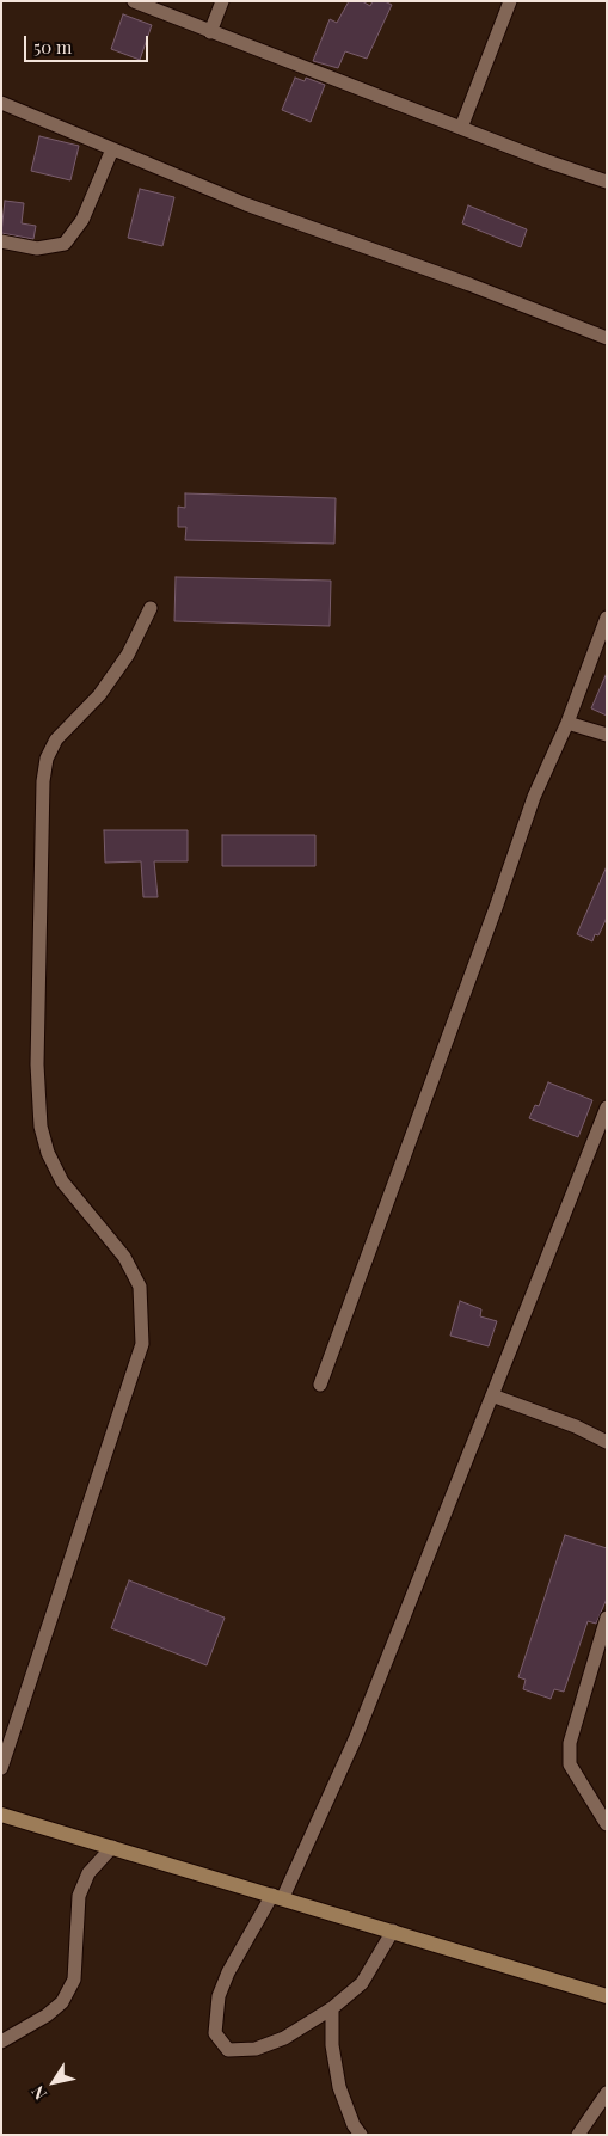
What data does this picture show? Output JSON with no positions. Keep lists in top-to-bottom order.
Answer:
{
  "scale_bar": "50 m",
  "north": "bottom left"
}
